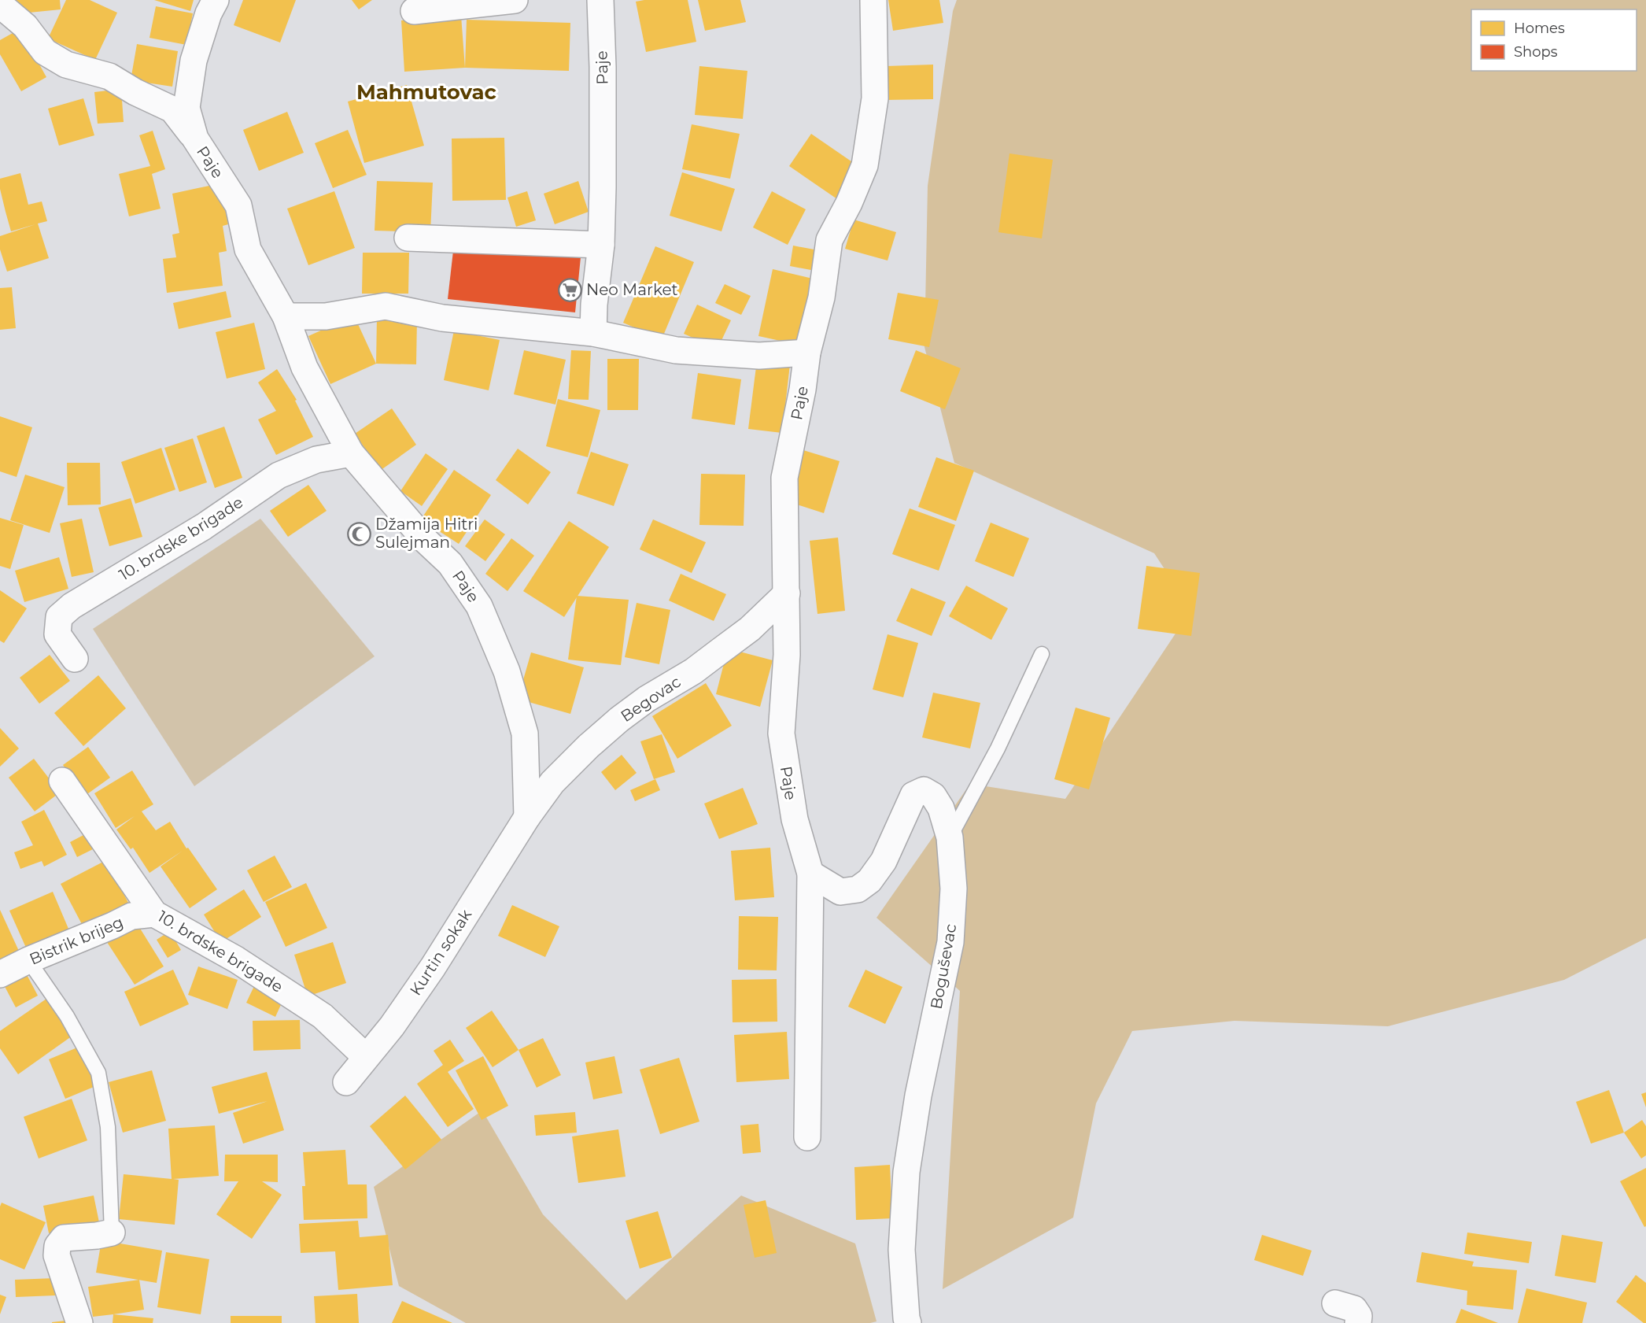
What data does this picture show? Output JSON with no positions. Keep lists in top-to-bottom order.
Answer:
{
  "streets": {
    "street": [
      "Paje",
      "10. brdske brigade",
      "Begovac",
      "Bistrik brijeg",
      "Kurtin sokak",
      "Boguševac"
    ]
  },
  "crossings": [
    ["Paje", "10. brdske brigade"],
    ["Paje", "Begovac"],
    ["Paje", "Kurtin sokak"],
    ["Paje", "Boguševac"],
    ["10. brdske brigade", "Bistrik brijeg"],
    ["10. brdske brigade", "Kurtin sokak"],
    ["Begovac", "Kurtin sokak"]
  ],
  "districts": ["Mahmutovac"],
  "places": {
    "supermarket": ["Neo Market"],
    "mosque": ["Džamija Hitri Sulejman"]
  },
  "legend": ["Homes", "Shops"]
}
